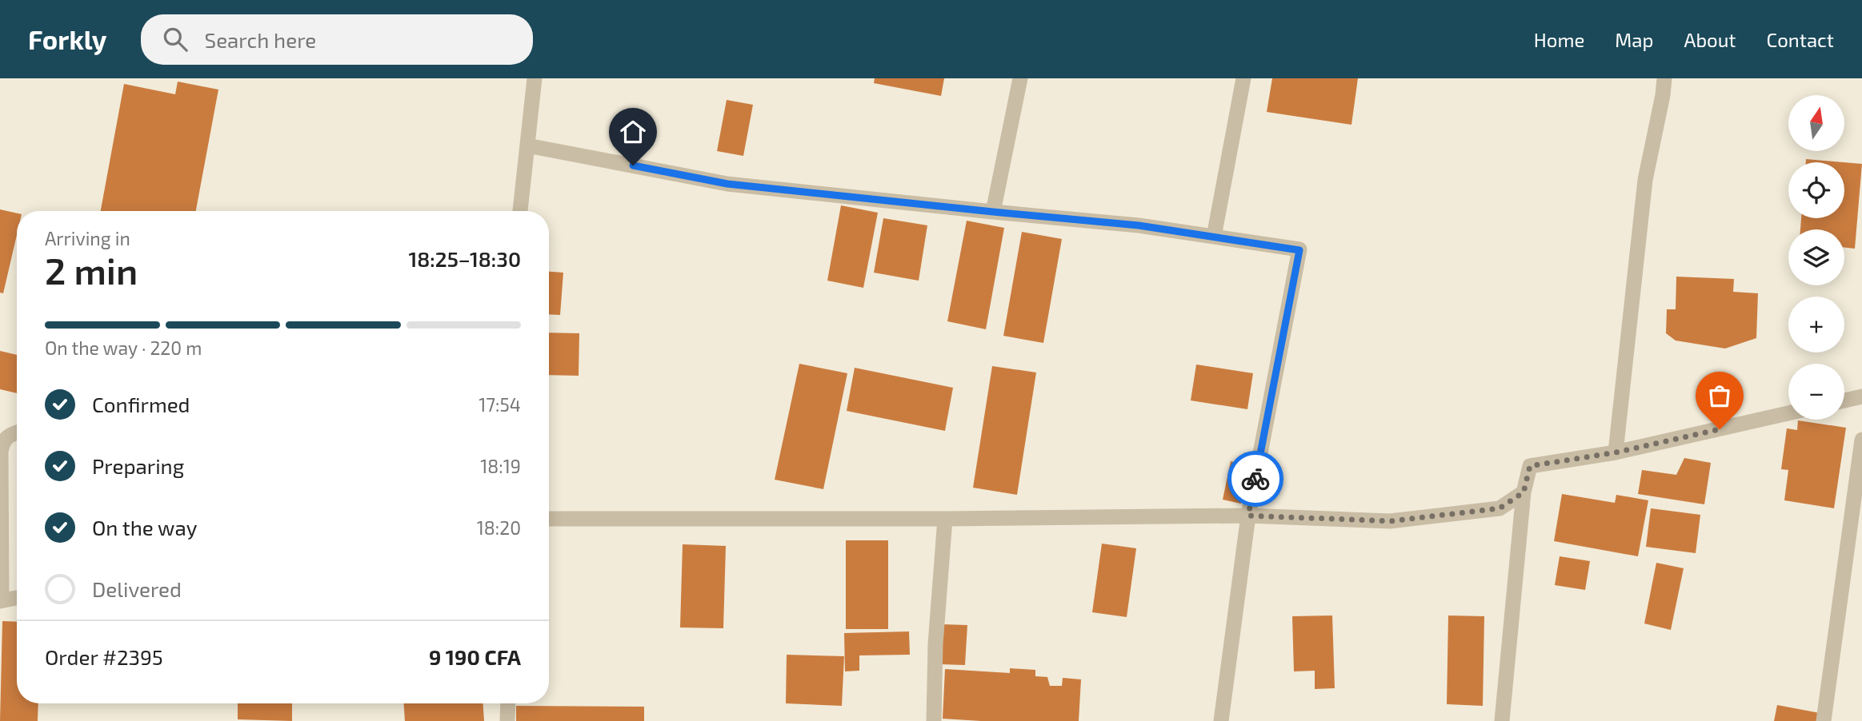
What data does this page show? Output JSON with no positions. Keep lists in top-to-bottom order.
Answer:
{
  "north": "top",
  "page": {
    "header": "Forkly",
    "search": "Search here",
    "nav": [
      "Home",
      "Map",
      "About",
      "Contact"
    ],
    "map_buttons": ["+", "−"],
    "heading": ["2 min", "Arriving in", "18:25–18:30"],
    "panel": ["Order #2395", "9 190 CFA"],
    "bar": "On the way · 220 m",
    "list": [
      ["Confirmed", "17:54"],
      ["Preparing", "18:19"],
      ["On the way", "18:20"],
      "Delivered"
    ]
  }
}
